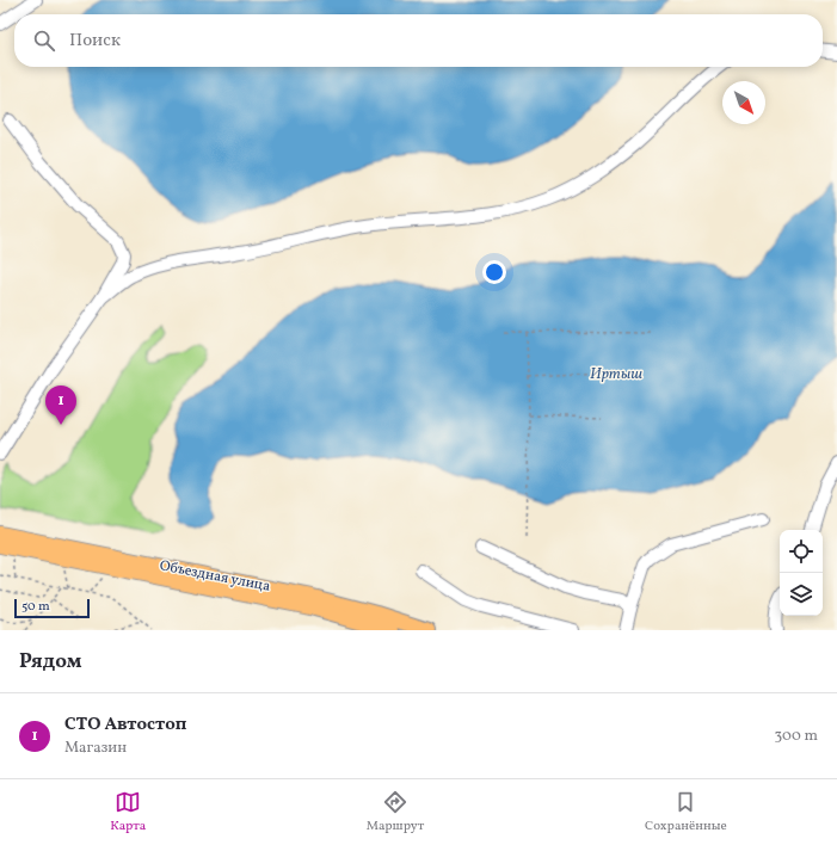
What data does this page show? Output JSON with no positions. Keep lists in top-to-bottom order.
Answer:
{
  "streets": {
    "main road": ["Объездная улица"]
  },
  "water": ["Иртыш"],
  "scale_bar": "50 m",
  "north": "bottom right",
  "page": {
    "search": "Поиск",
    "pins": "1",
    "scale": "50 m",
    "heading": "Рядом",
    "list": [
      {
        "mark": "1",
        "name": "СТО Автостоп",
        "note": "Магазин",
        "value": "300 m"
      }
    ],
    "nav": ["Карта", "Маршрут", "Сохранённые"]
  }
}
